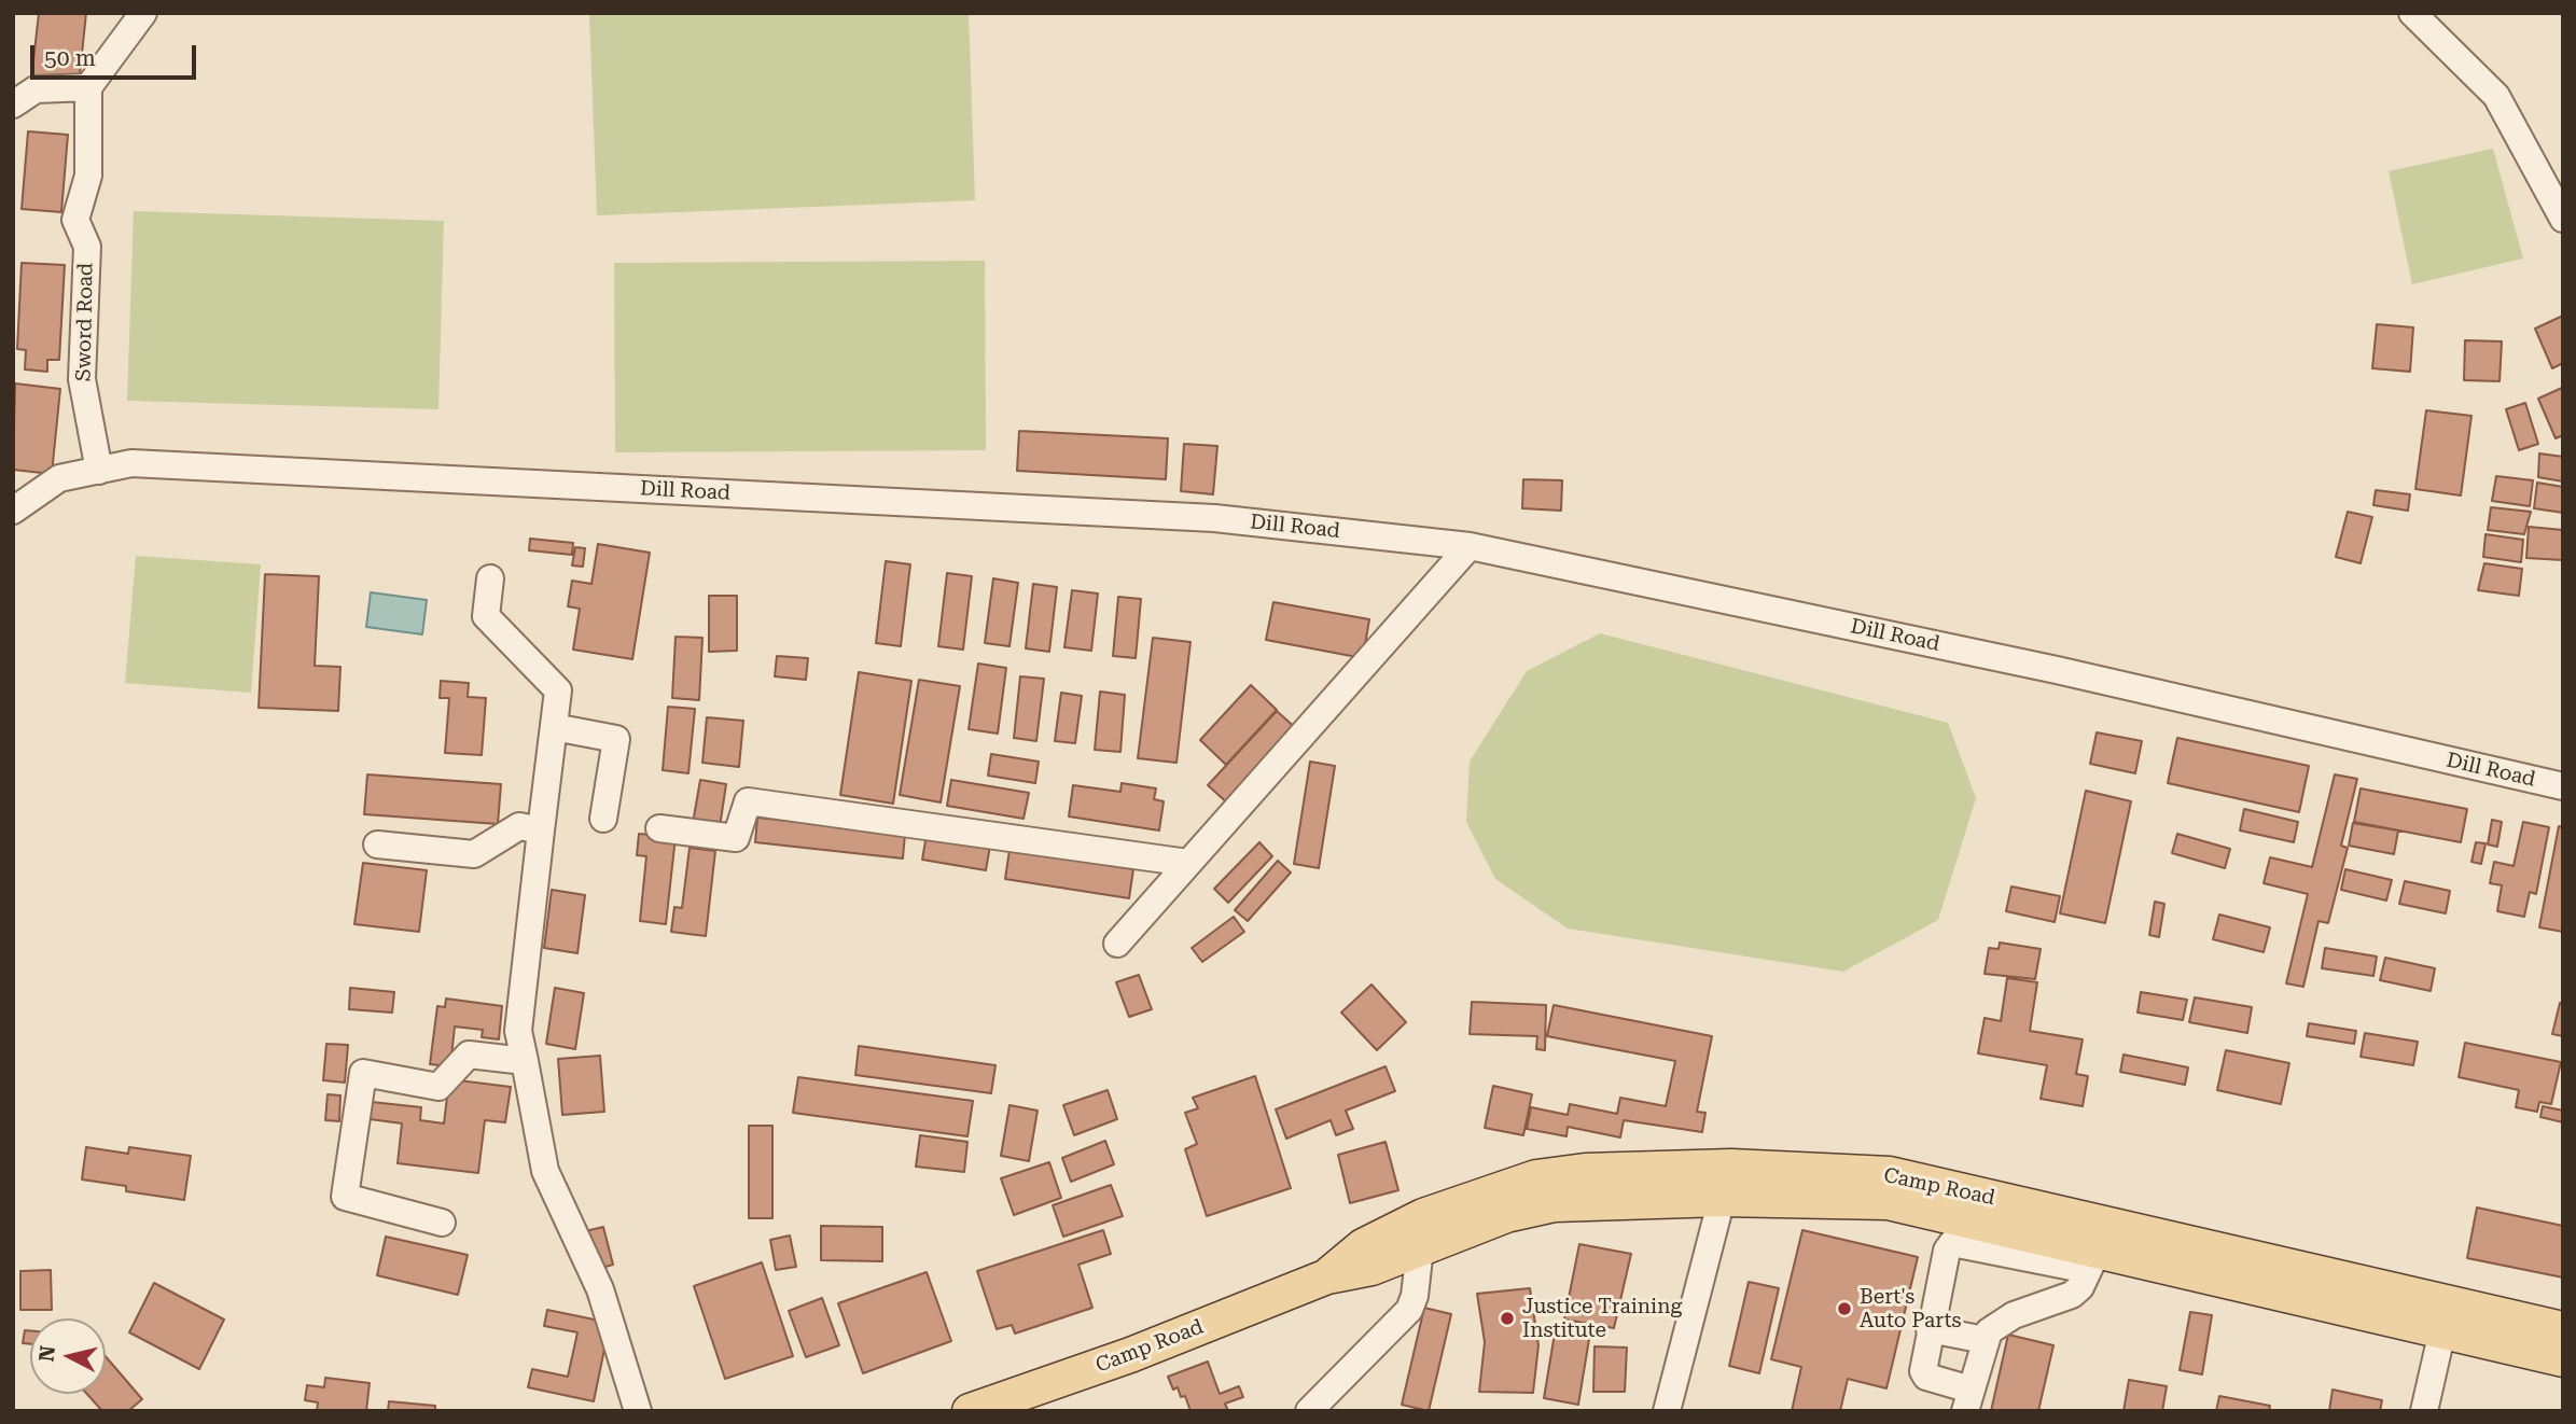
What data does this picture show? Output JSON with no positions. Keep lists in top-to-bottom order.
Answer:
{
  "streets": {
    "main road": ["Camp Road"],
    "street": ["Sword Road", "Dill Road"]
  },
  "crossings": [
    ["Sword Road", "Dill Road"]
  ],
  "places": ["Bert's Auto Parts", "Justice Training Institute"],
  "scale_bar": "50 m",
  "north": "left"
}
